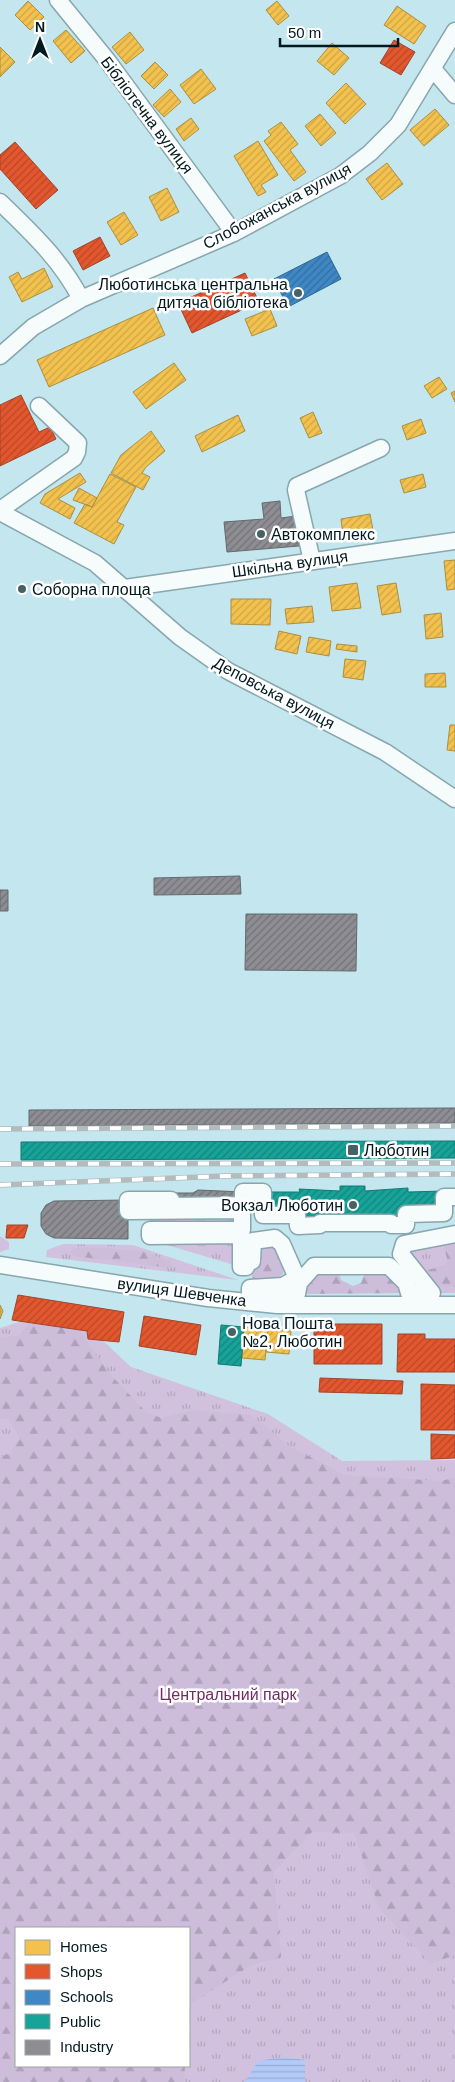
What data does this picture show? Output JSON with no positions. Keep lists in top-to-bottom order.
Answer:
{
  "streets": {
    "street": [
      "Бібліотечна вулиця",
      "Слобожанська вулиця",
      "Шкільна вулиця",
      "Деповська вулиця",
      "вулиця Шевченка"
    ]
  },
  "crossings": [
    ["Бібліотечна вулиця", "Слобожанська вулиця"],
    ["Шкільна вулиця", "Деповська вулиця"]
  ],
  "parks": ["Центральний парк"],
  "places": {
    "other": [
      "Люботинська центральна дитяча бібліотека",
      "Автокомплекс",
      "Соборна площа",
      "Вокзал Люботин",
      "Нова Пошта №2, Люботин"
    ],
    "transit": ["Люботин"]
  },
  "legend": [
    "Homes",
    "Shops",
    "Schools",
    "Public",
    "Industry"
  ],
  "scale_bar": "50 m",
  "north": "top"
}
